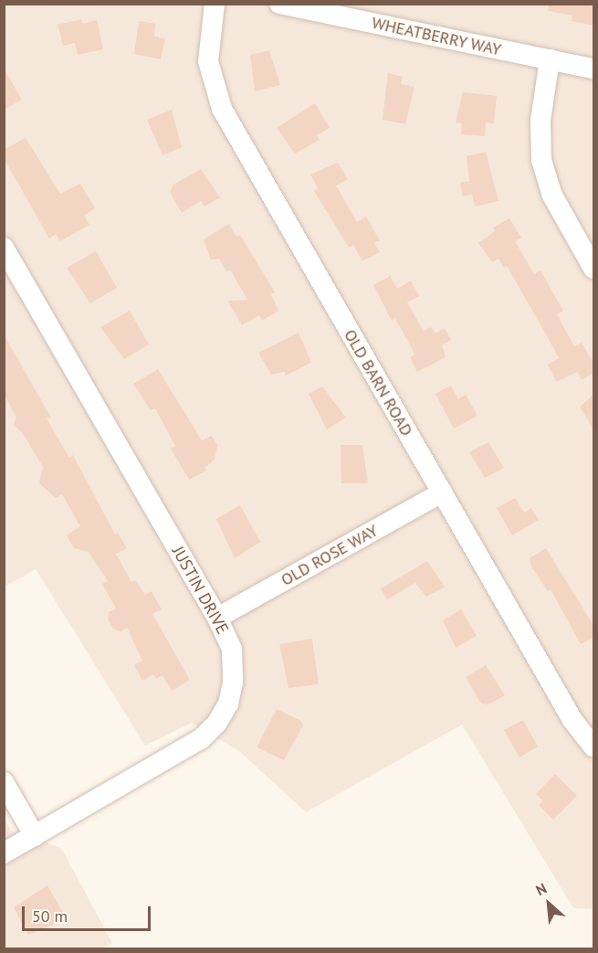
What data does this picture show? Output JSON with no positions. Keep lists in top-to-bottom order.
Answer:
{
  "streets": {
    "street": [
      "WHEATBERRY WAY",
      "OLD BARN ROAD",
      "OLD ROSE WAY",
      "JUSTIN DRIVE"
    ]
  },
  "crossings": [
    ["OLD BARN ROAD", "OLD ROSE WAY"],
    ["OLD ROSE WAY", "JUSTIN DRIVE"]
  ],
  "scale_bar": "50 m",
  "north": "top left"
}
